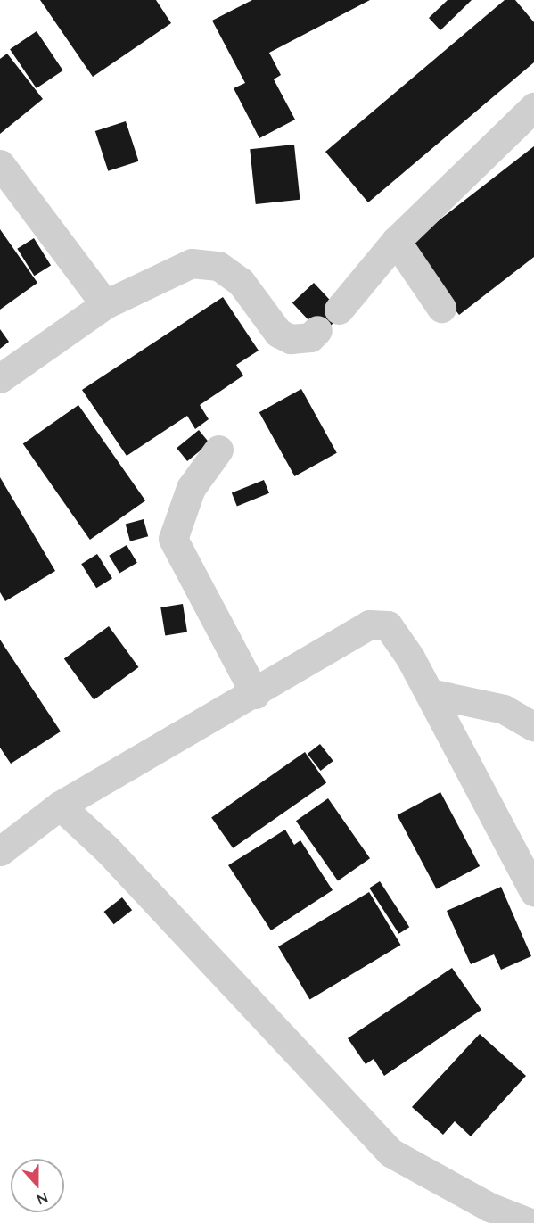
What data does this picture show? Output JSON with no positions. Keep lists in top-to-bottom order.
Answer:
{
  "north": "bottom"
}
